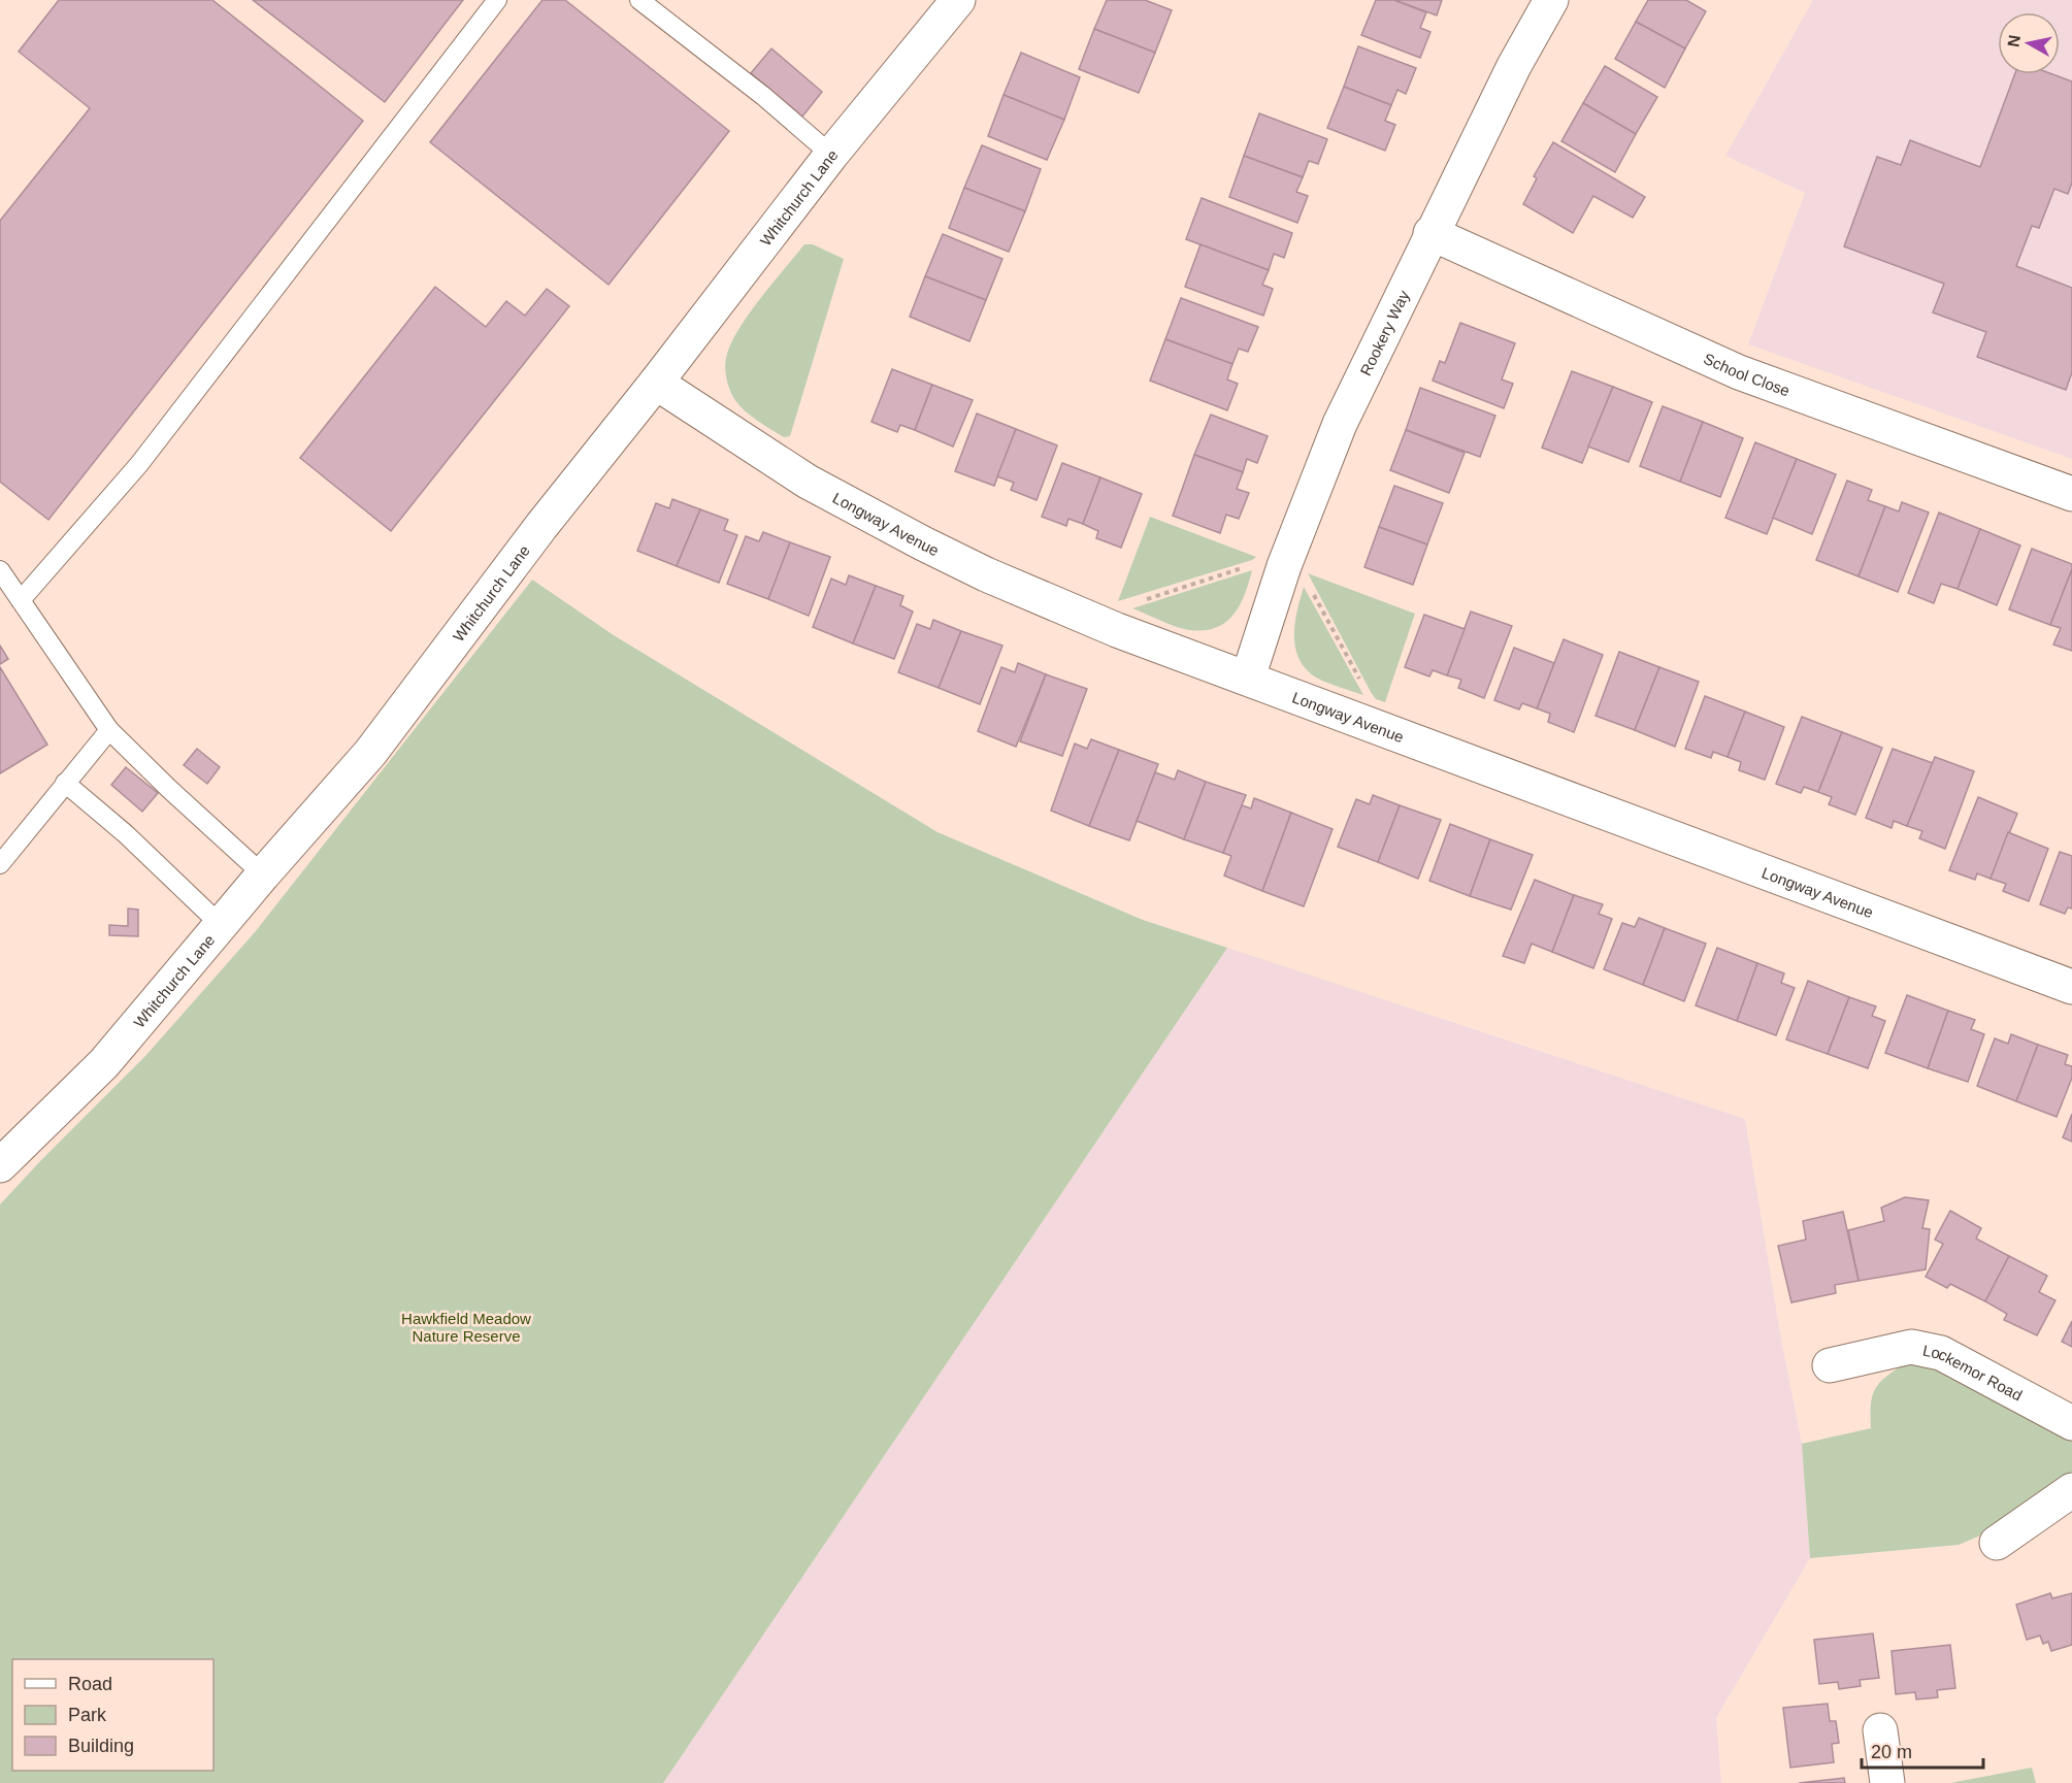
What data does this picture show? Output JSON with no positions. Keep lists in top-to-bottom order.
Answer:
{
  "streets": {
    "street": [
      "Whitchurch Lane",
      "Rookery Way",
      "School Close",
      "Longway Avenue",
      "Lockemor Road"
    ]
  },
  "crossings": [
    ["Whitchurch Lane", "Longway Avenue"],
    ["Rookery Way", "School Close"],
    ["Rookery Way", "Longway Avenue"]
  ],
  "parks": ["Hawkfield Meadow Nature Reserve"],
  "legend": ["Road", "Park", "Building"],
  "scale_bar": "20 m",
  "north": "left"
}
